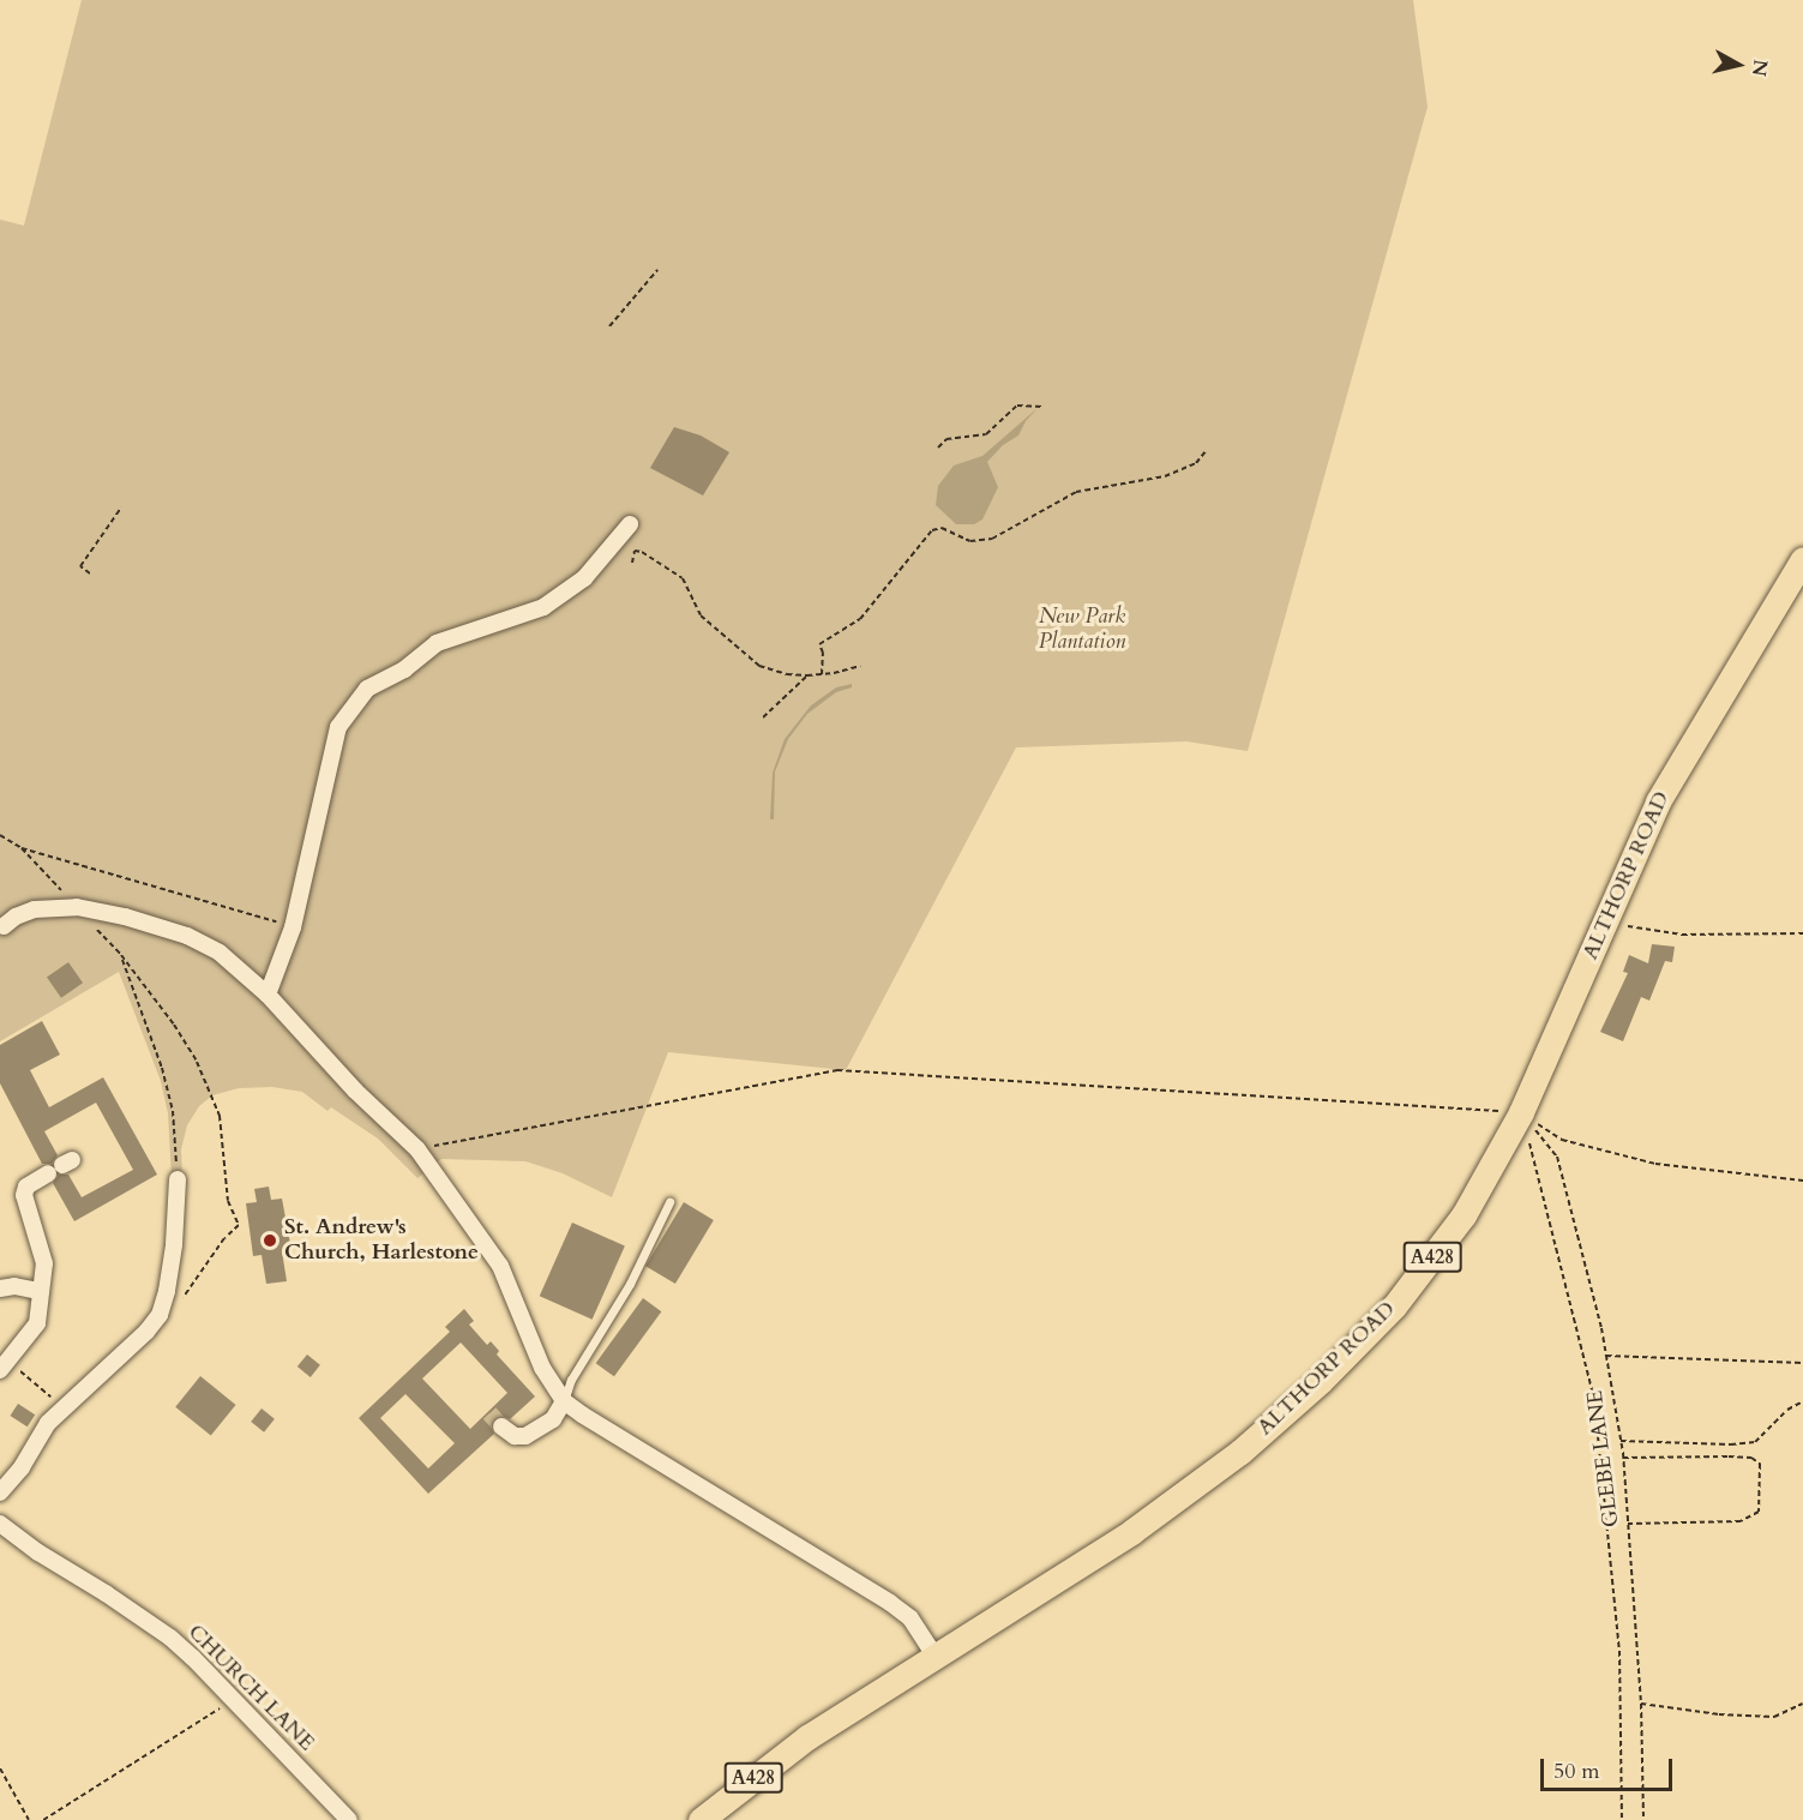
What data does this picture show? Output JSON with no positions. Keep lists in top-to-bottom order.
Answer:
{
  "streets": {
    "main road": ["ALTHORP ROAD", "A428"],
    "street": ["CHURCH LANE"],
    "path": ["GLEBE LANE"]
  },
  "crossings": [
    ["ALTHORP ROAD", "GLEBE LANE"]
  ],
  "parks": ["New Park Plantation"],
  "places": ["St. Andrew's Church, Harlestone"],
  "scale_bar": "50 m",
  "north": "right"
}
